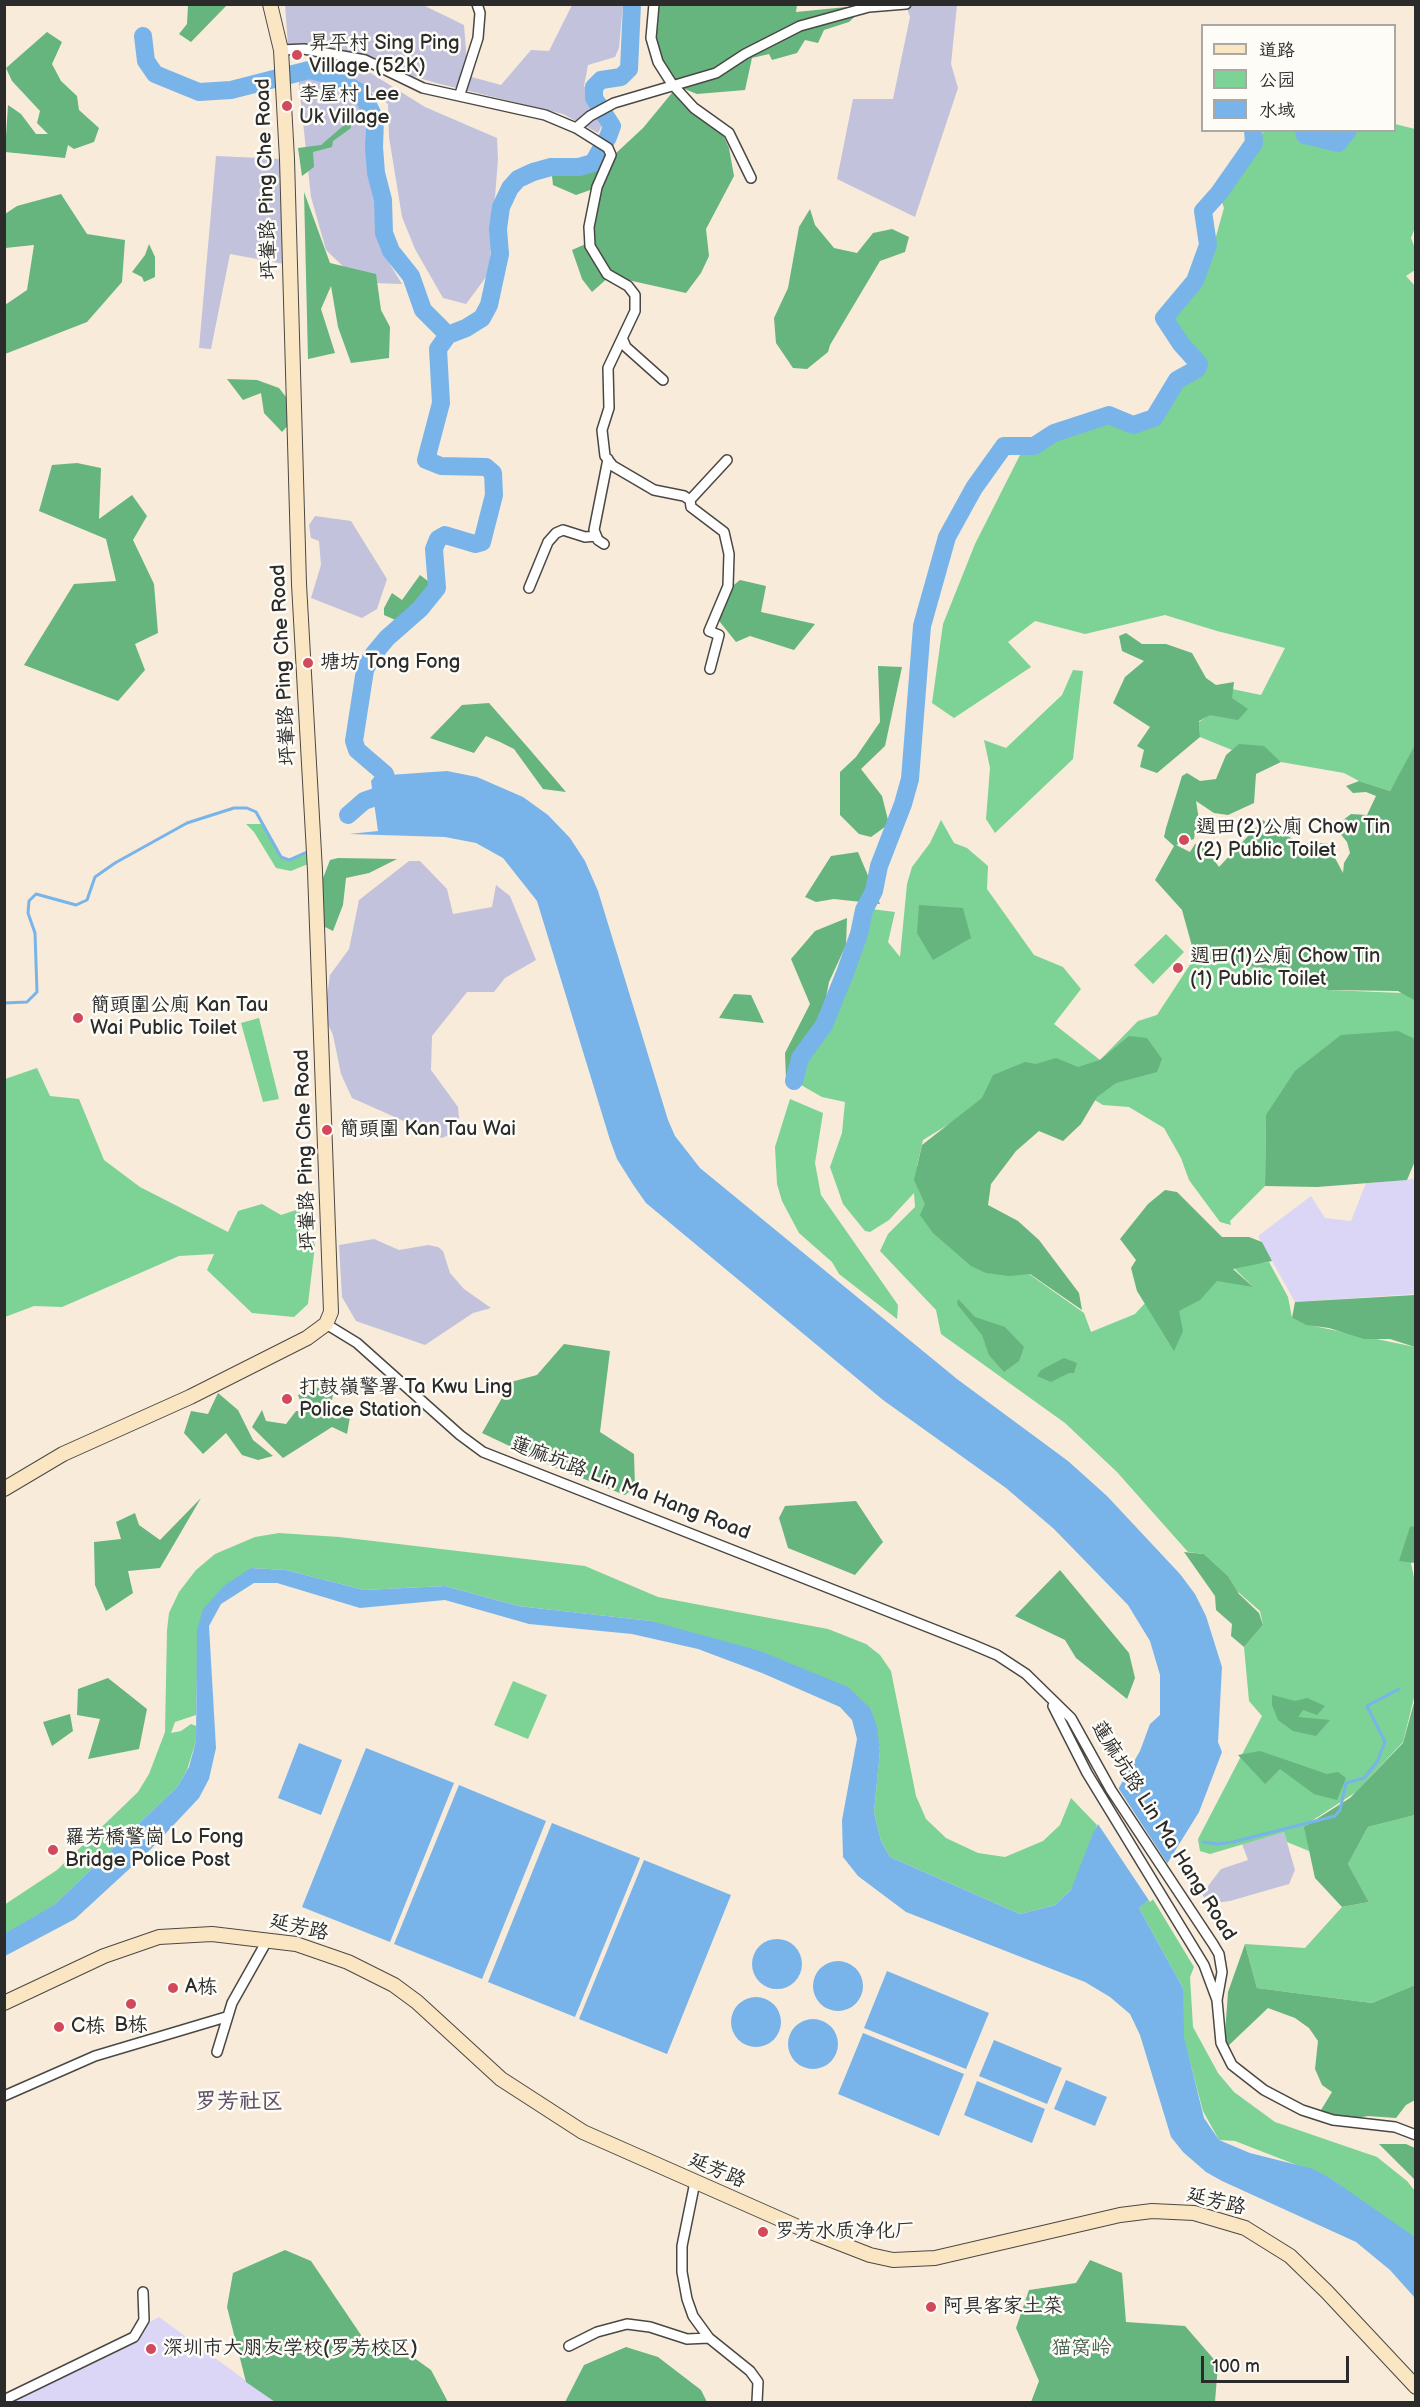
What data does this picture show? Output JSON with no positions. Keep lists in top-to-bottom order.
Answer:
{
  "streets": {
    "street": ["坪輋路 Ping Che Road", "蓮麻坑路 Lin Ma Hang Road", "延芳路"]
  },
  "crossings": [
    ["坪輋路 Ping Che Road", "蓮麻坑路 Lin Ma Hang Road"]
  ],
  "districts": ["罗芳社区"],
  "parks": ["猫窝岭"],
  "places": [
    "昇平村 Sing Ping Village (52K)",
    "李屋村 Lee Uk Village",
    "塘坊 Tong Fong",
    "週田(2)公廁 Chow Tin (2) Public Toilet",
    "週田(1)公廁 Chow Tin (1) Public Toilet",
    "簡頭圍公廁 Kan Tau Wai Public Toilet",
    "簡頭圍 Kan Tau Wai",
    "打鼓嶺警署 Ta Kwu Ling Police Station",
    "羅芳橋警崗 Lo Fong Bridge Police Post",
    "A栋",
    "B栋",
    "C栋",
    "罗芳水质净化厂",
    "阿具客家土菜",
    "深圳市大朋友学校(罗芳校区)"
  ],
  "legend": ["道路", "公园", "水域"],
  "scale_bar": "100 m"
}
